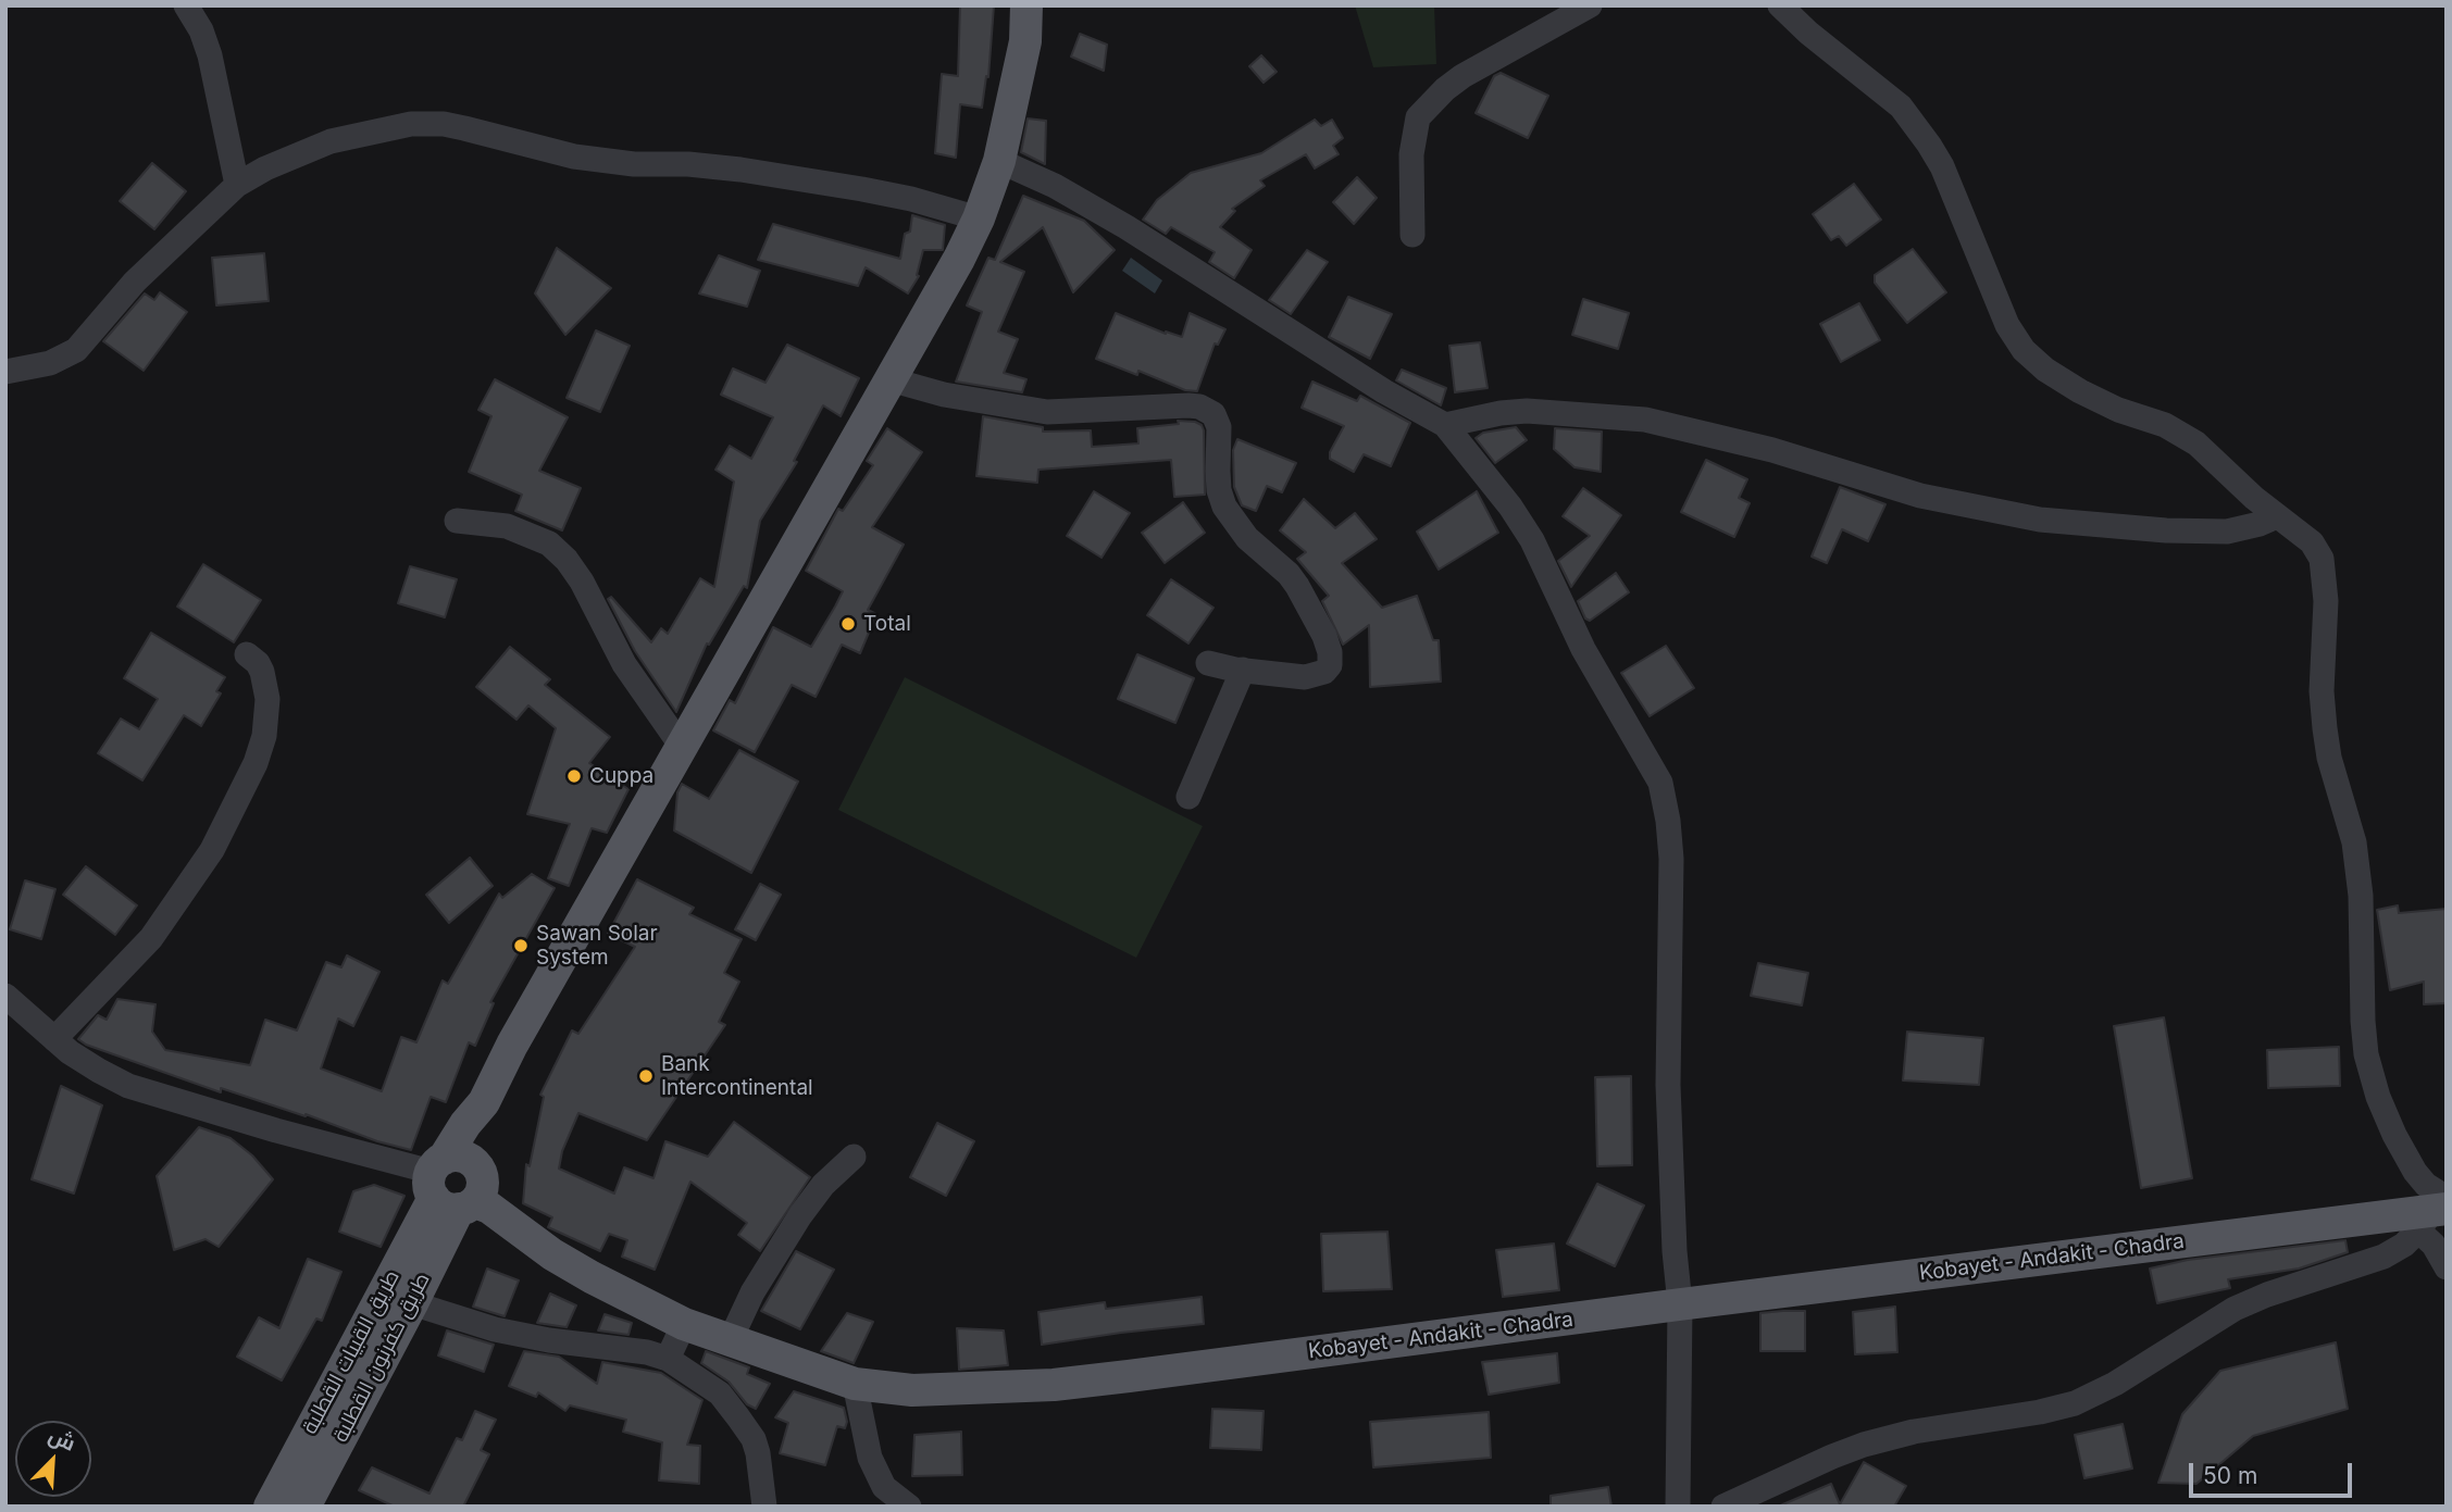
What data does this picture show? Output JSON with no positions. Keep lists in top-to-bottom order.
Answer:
{
  "streets": {
    "main road": ["Kobayet - Andakit - Chadra", "طريق القبيات القطلبة", "طريق كفرنون القطلبة"]
  },
  "crossings": [
    ["Kobayet - Andakit - Chadra", "طريق القبيات القطلبة"],
    ["Kobayet - Andakit - Chadra", "طريق كفرنون القطلبة"],
    ["طريق القبيات القطلبة", "طريق كفرنون القطلبة"]
  ],
  "places": [
    "Total",
    "Cuppa",
    "Sawan Solar System",
    "Bank Intercontinental"
  ],
  "scale_bar": "50 m",
  "north": "top right"
}
